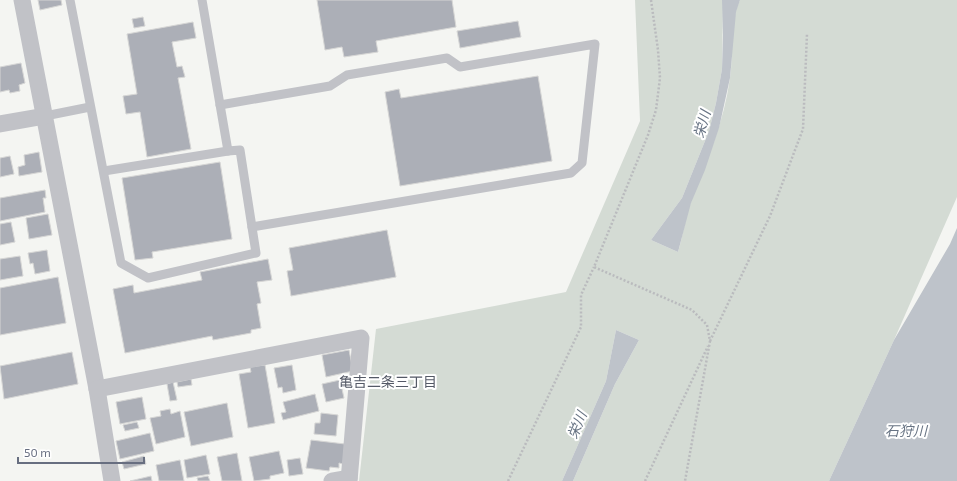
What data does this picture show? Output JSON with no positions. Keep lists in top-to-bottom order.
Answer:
{
  "districts": ["亀吉二条三丁目"],
  "water": ["栄川", "石狩川"],
  "scale_bar": "50 m"
}
